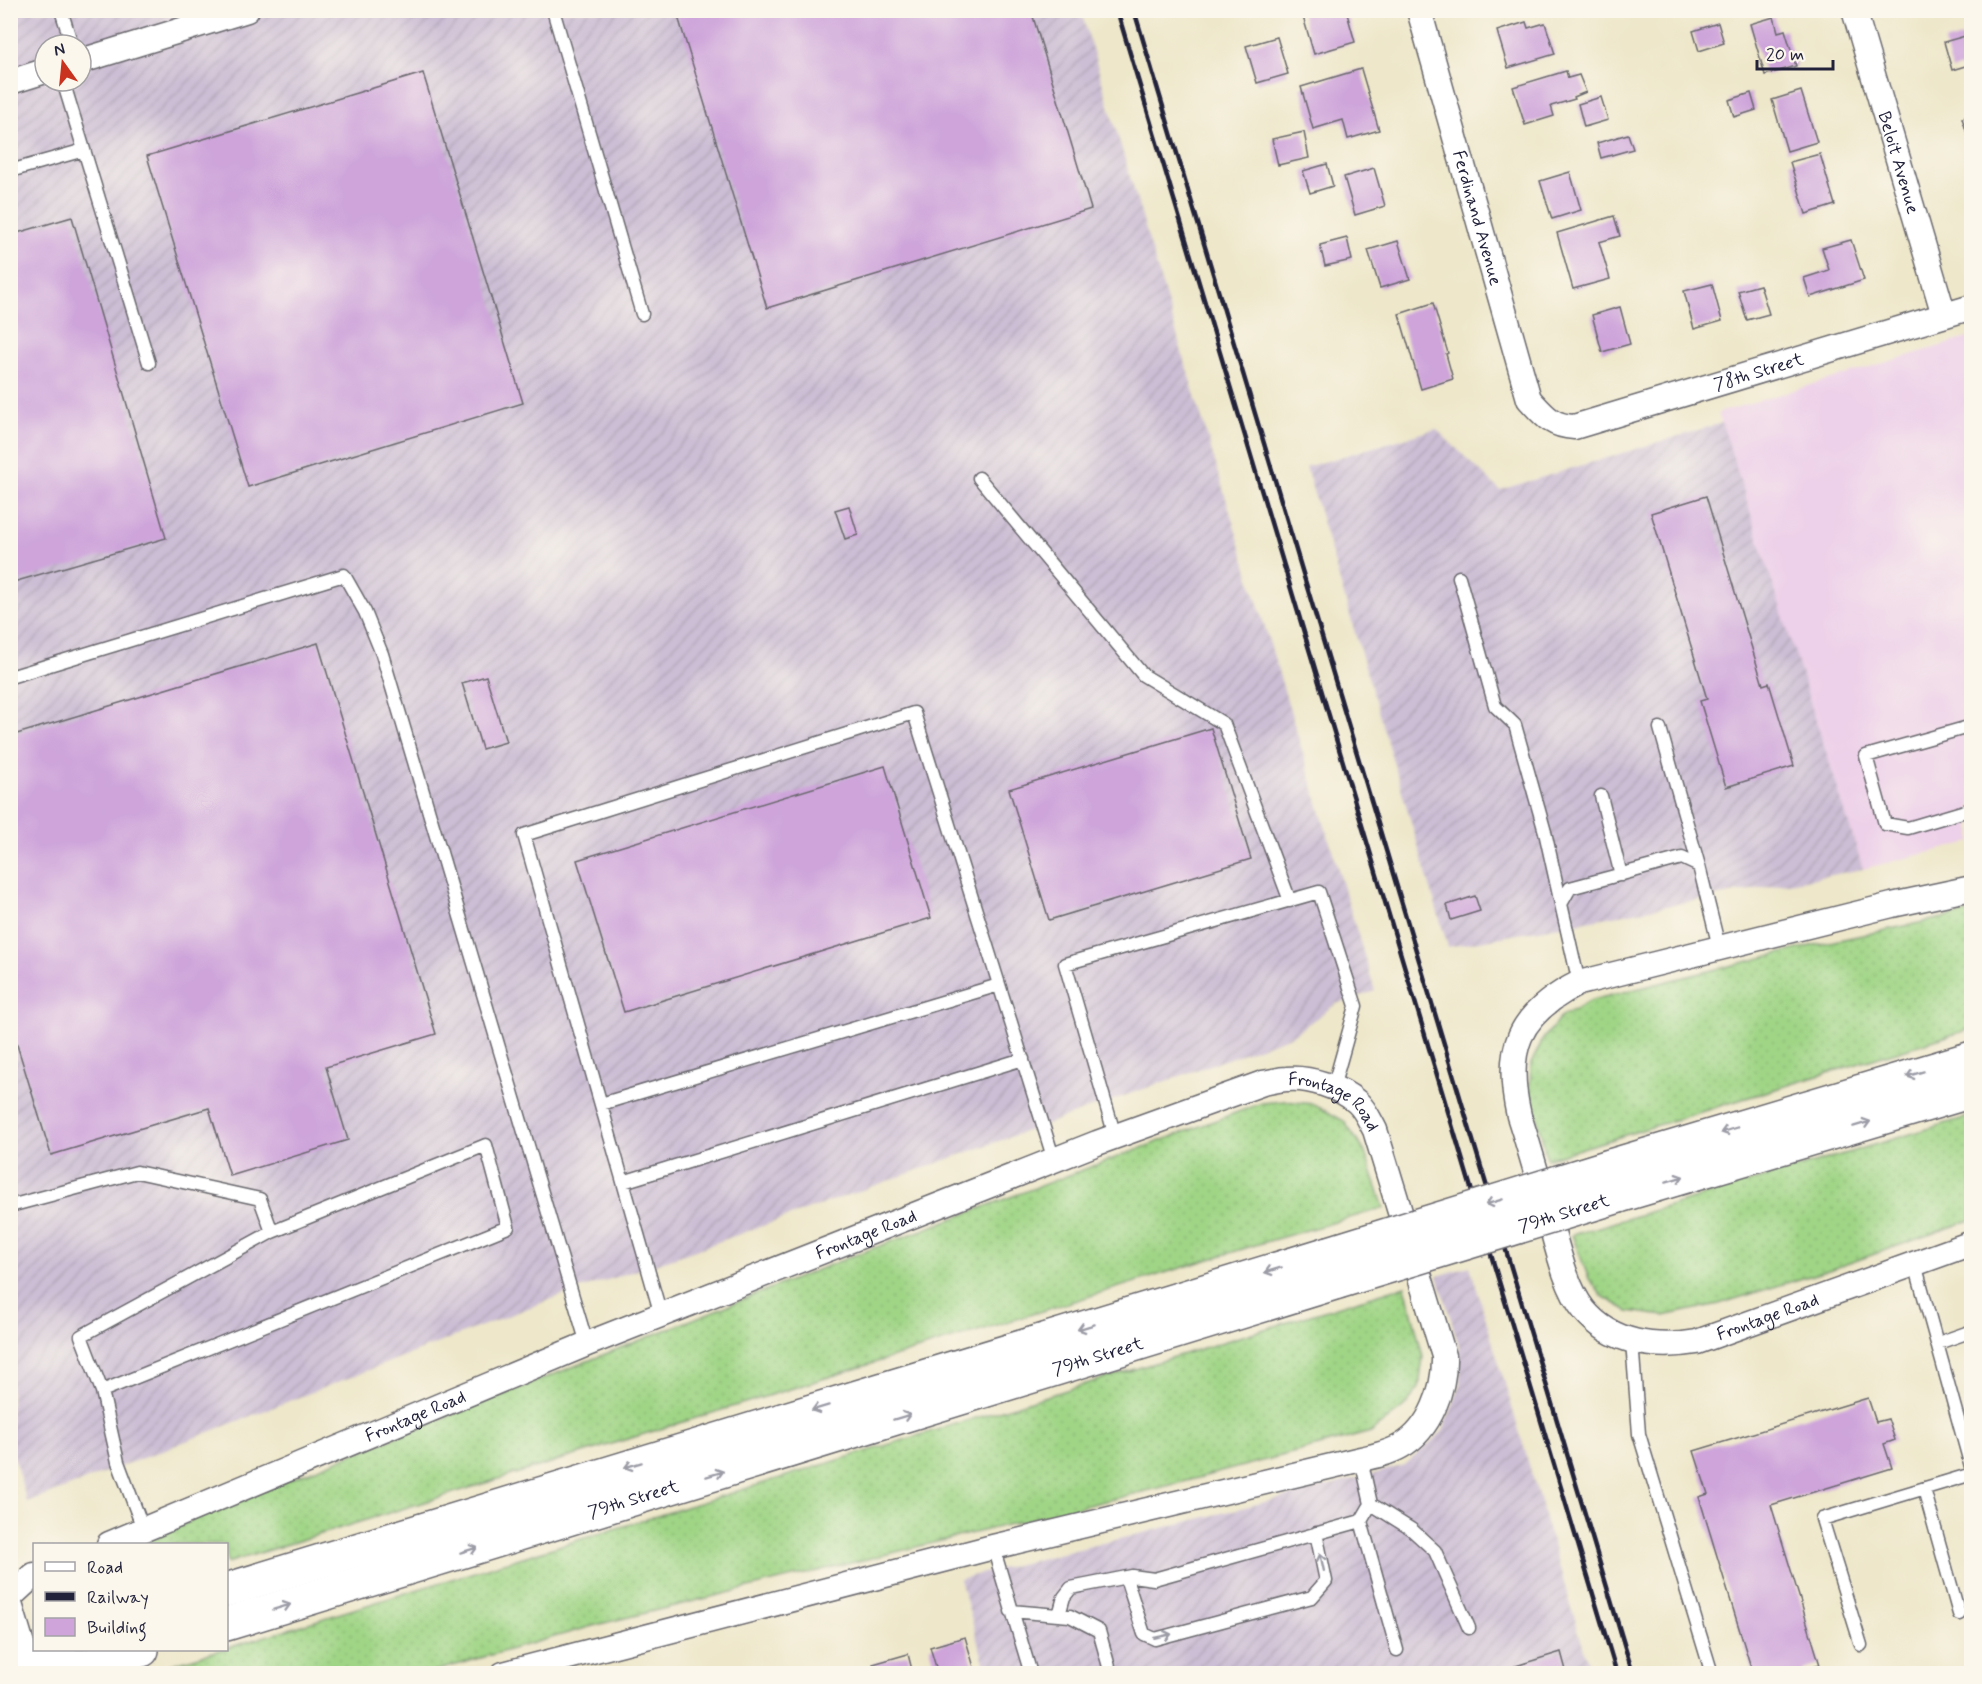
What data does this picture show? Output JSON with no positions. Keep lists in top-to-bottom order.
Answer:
{
  "streets": {
    "main road": ["79th Street"],
    "street": [
      "Beloit Avenue",
      "Ferdinand Avenue",
      "78th Street",
      "Frontage Road"
    ]
  },
  "crossings": [
    ["Beloit Avenue", "78th Street"],
    ["Ferdinand Avenue", "78th Street"]
  ],
  "legend": ["Road", "Railway", "Building"],
  "scale_bar": "20 m",
  "north": "top"
}
